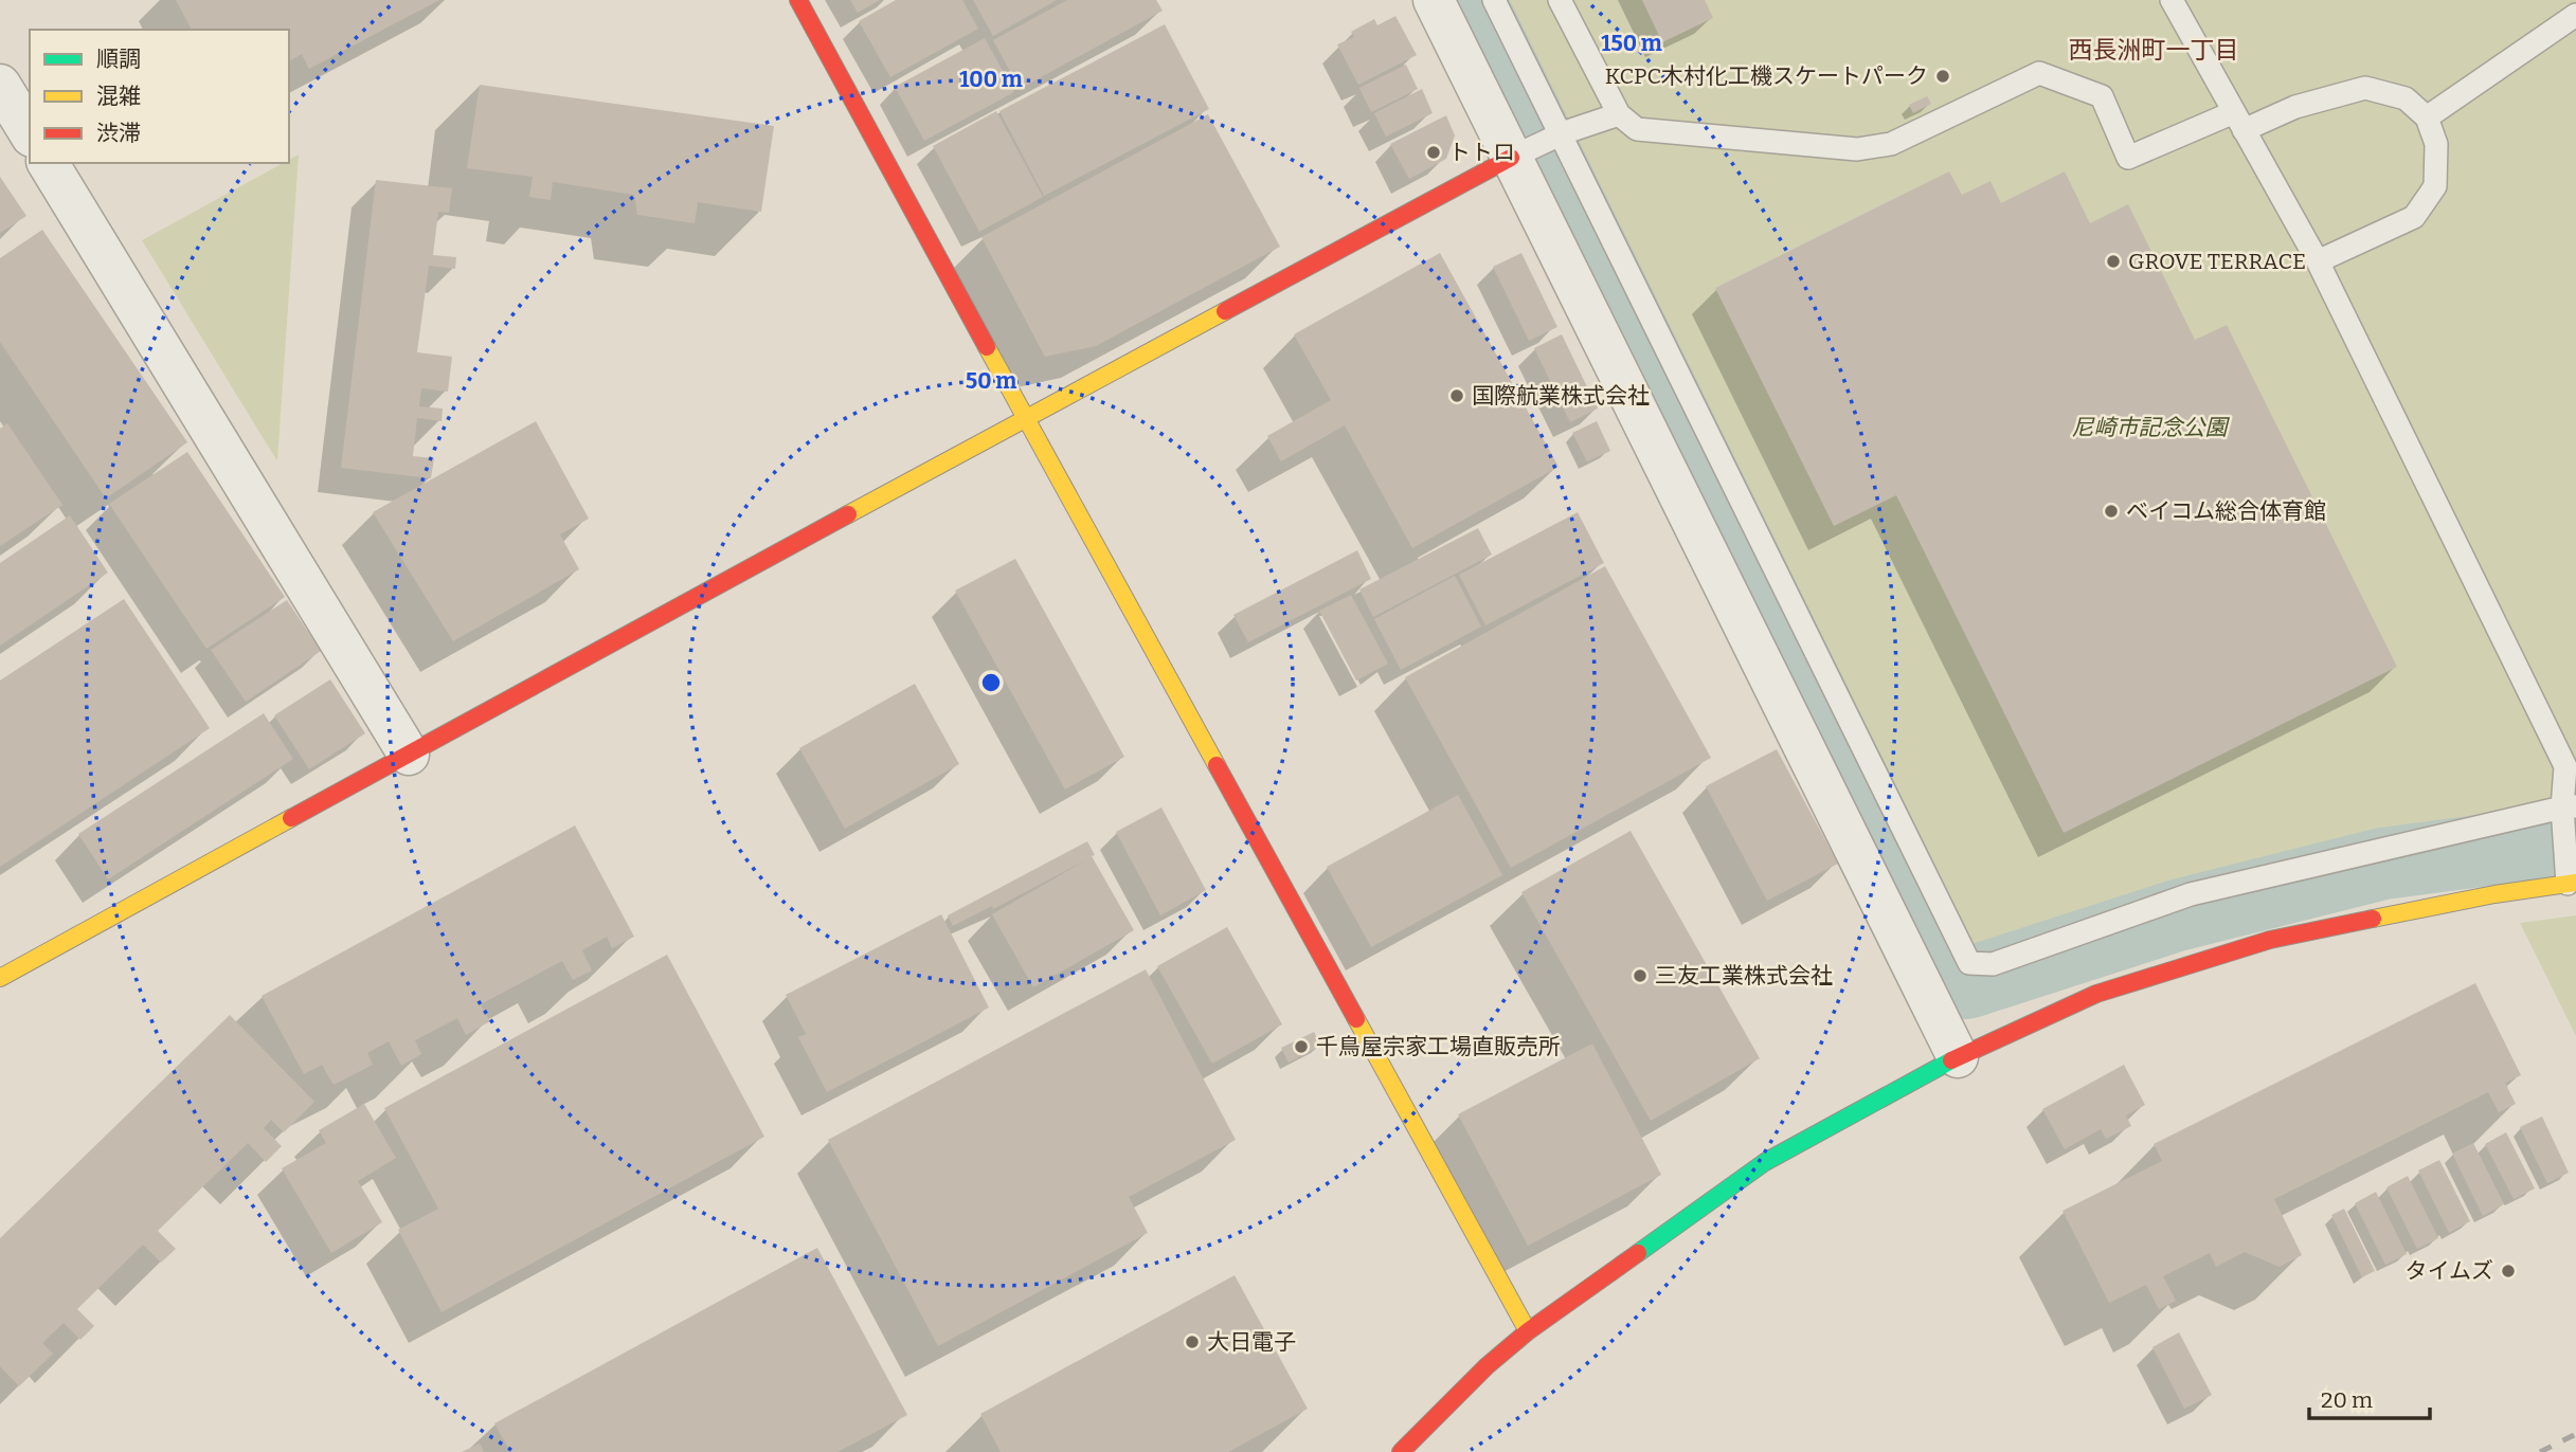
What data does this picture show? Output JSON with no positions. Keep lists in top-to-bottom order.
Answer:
{
  "districts": ["西長洲町一丁目"],
  "parks": ["尼崎市記念公園"],
  "places": [
    "KCPC木村化工機スケートパーク",
    "トトロ",
    "GROVE TERRACE",
    "国際航業株式会社",
    "ベイコム総合体育館",
    "三友工業株式会社",
    "千鳥屋宗家工場直販売所",
    "タイムズ",
    "大日電子"
  ],
  "legend": ["順調", "混雑", "渋滞"],
  "scale_bar": "20 m",
  "rings": ["150 m", "100 m", "50 m"]
}
